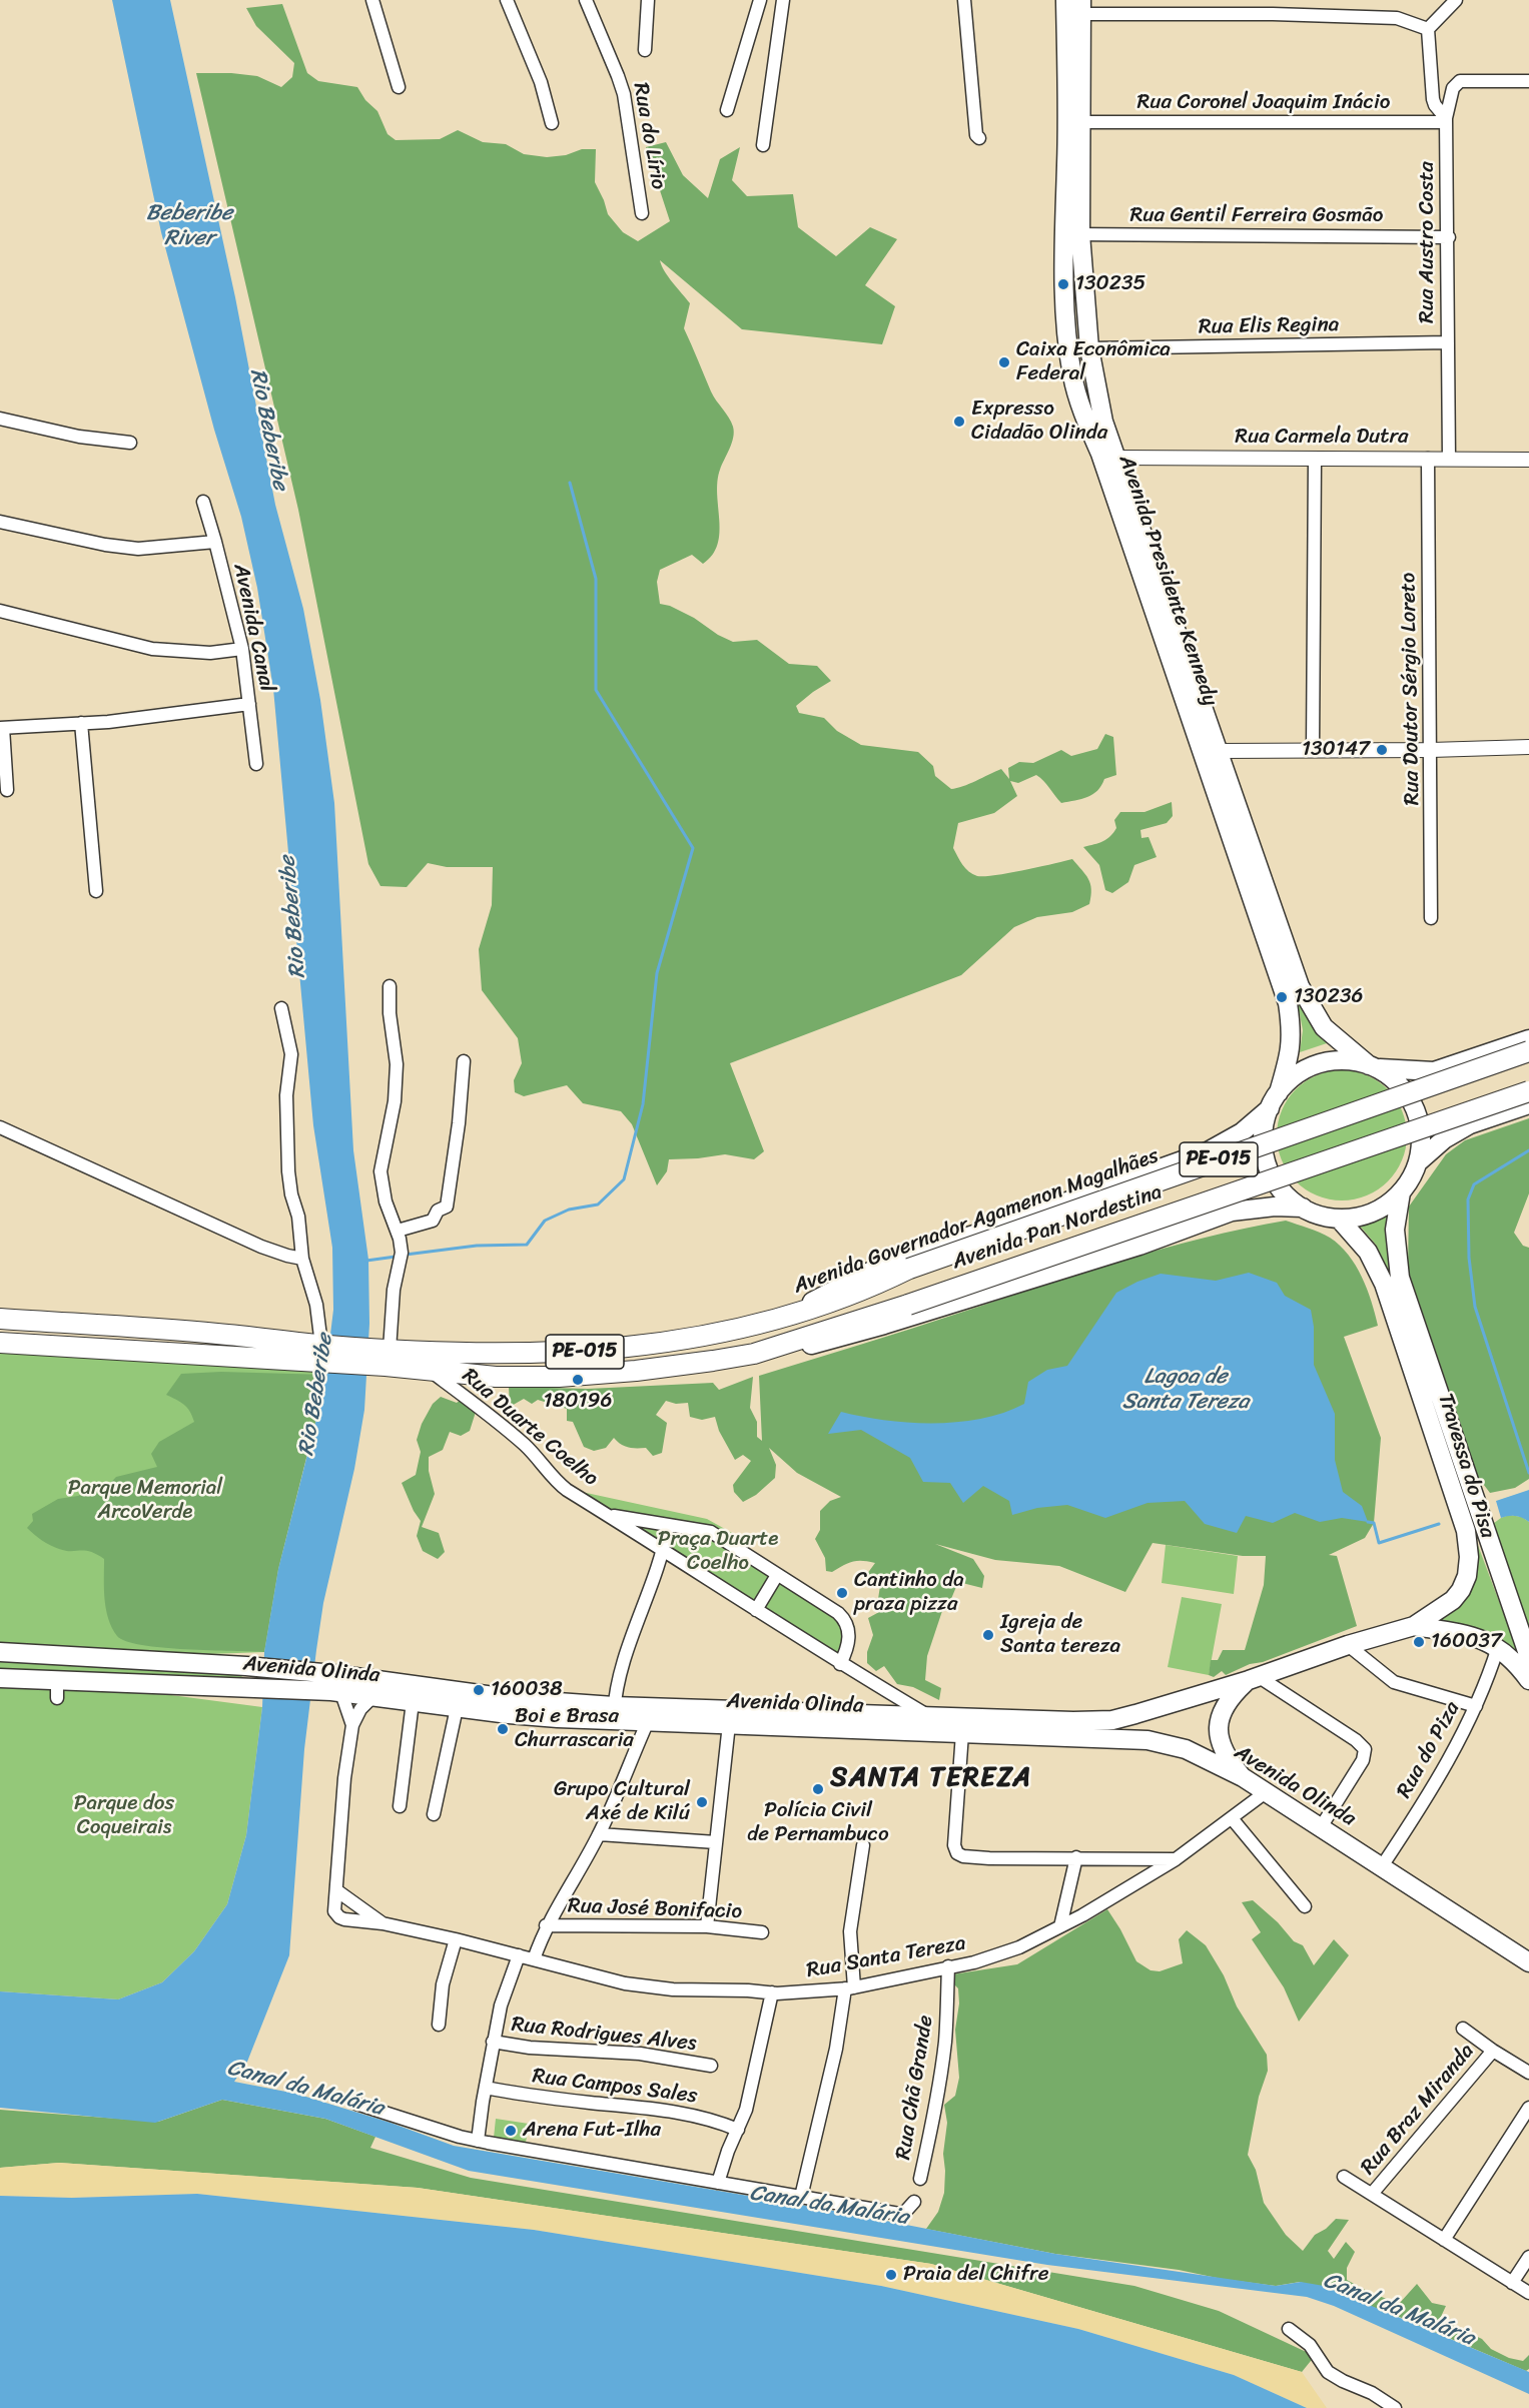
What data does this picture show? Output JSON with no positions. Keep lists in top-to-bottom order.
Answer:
{
  "streets": {
    "highway": ["PE-015", "Avenida Governador Agamenon Magalhães", "Avenida Pan Nordestina"],
    "main road": ["Avenida Presidente Kennedy", "Travessa do Pisa", "Avenida Olinda"],
    "street": [
      "Rua Coronel Joaquim Inácio",
      "Rua do Lírio",
      "Rua Gentil Ferreira Gosmão",
      "Rua Austro Costa",
      "Rua Elis Regina",
      "Rua Carmela Dutra",
      "Avenida Canal",
      "Rua Doutor Sérgio Loreto",
      "Rua Duarte Coelho",
      "Rua do Piza",
      "Rua José Bonifacio",
      "Rua Santa Tereza",
      "Rua Rodrigues Alves",
      "Rua Campos Sales",
      "Rua Chã Grande",
      "Rua Braz Miranda"
    ]
  },
  "crossings": [
    ["Rua Coronel Joaquim Inácio", "Rua Austro Costa"],
    ["Rua Coronel Joaquim Inácio", "Avenida Presidente Kennedy"],
    ["Rua Gentil Ferreira Gosmão", "Rua Austro Costa"],
    ["Rua Gentil Ferreira Gosmão", "Avenida Presidente Kennedy"],
    ["Rua Austro Costa", "Rua Elis Regina"],
    ["Rua Austro Costa", "Rua Carmela Dutra"],
    ["Rua Elis Regina", "Avenida Presidente Kennedy"],
    ["Rua Carmela Dutra", "Avenida Presidente Kennedy"],
    ["Rua Carmela Dutra", "Rua Doutor Sérgio Loreto"],
    ["Avenida Presidente Kennedy", "Avenida Governador Agamenon Magalhães"],
    ["Avenida Presidente Kennedy", "Travessa do Pisa"],
    ["Avenida Governador Agamenon Magalhães", "Avenida Pan Nordestina"],
    ["Avenida Governador Agamenon Magalhães", "Rua Duarte Coelho"],
    ["Avenida Governador Agamenon Magalhães", "Travessa do Pisa"],
    ["Rua Duarte Coelho", "Avenida Olinda"],
    ["Travessa do Pisa", "Avenida Olinda"],
    ["Avenida Olinda", "Rua do Piza"],
    ["Avenida Olinda", "Rua Santa Tereza"],
    ["Rua Santa Tereza", "Rua Chã Grande"]
  ],
  "districts": ["SANTA TEREZA"],
  "water": [
    "Beberibe River",
    "Rio Beberibe",
    "Lagoa de Santa Tereza",
    "Canal da Malária"
  ],
  "parks": ["Parque Memorial ArcoVerde", "Praça Duarte Coelho", "Parque dos Coqueirais"],
  "places": [
    "130235",
    "Caixa Econômica Federal",
    "Expresso Cidadão Olinda",
    "130147",
    "130236",
    "180196",
    "Cantinho da praza pizza",
    "Igreja de Santa tereza",
    "160037",
    "160038",
    "Boi e Brasa Churrascaria",
    "Polícia Civil de Pernambuco",
    "Grupo Cultural Axé de Kilú",
    "Arena Fut-Ilha",
    "Praia del Chifre"
  ]
}
